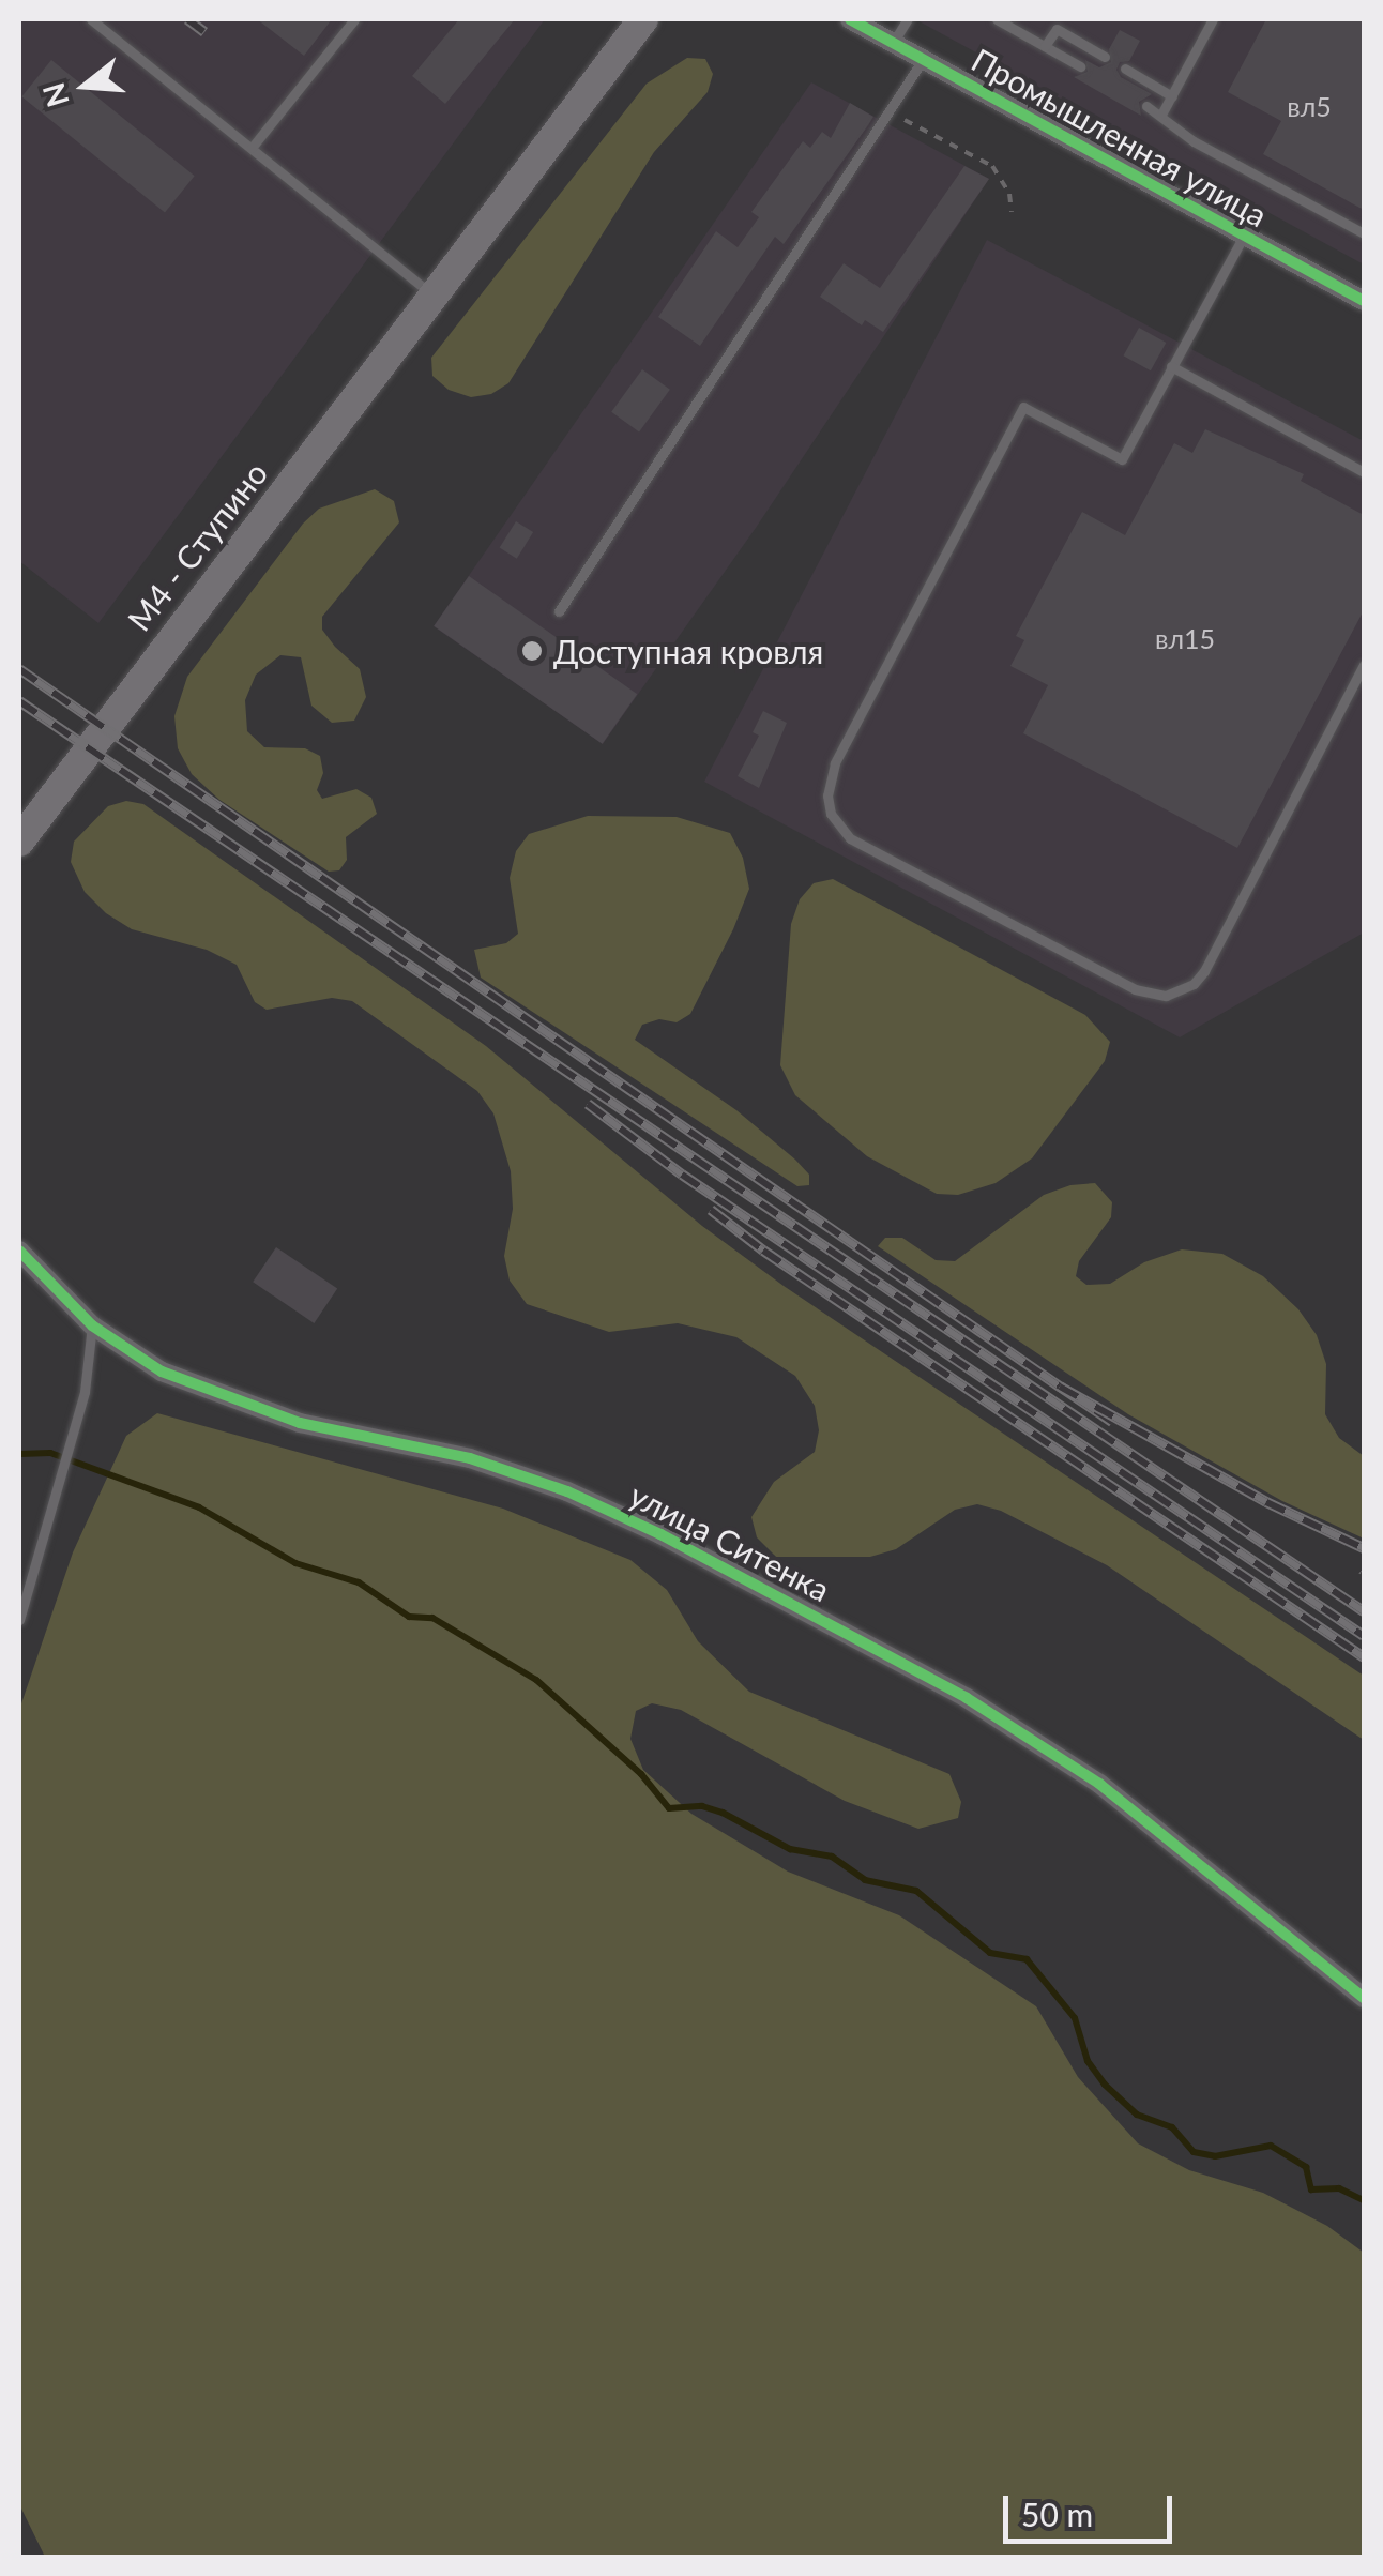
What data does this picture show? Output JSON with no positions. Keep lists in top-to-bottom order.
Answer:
{
  "streets": {
    "main road": ["М4 - Ступино"],
    "street": ["Промышленная улица", "улица Ситенка"]
  },
  "places": ["Доступная кровля"],
  "house_numbers": ["вл5", "вл15"],
  "scale_bar": "50 m",
  "north": "left"
}
